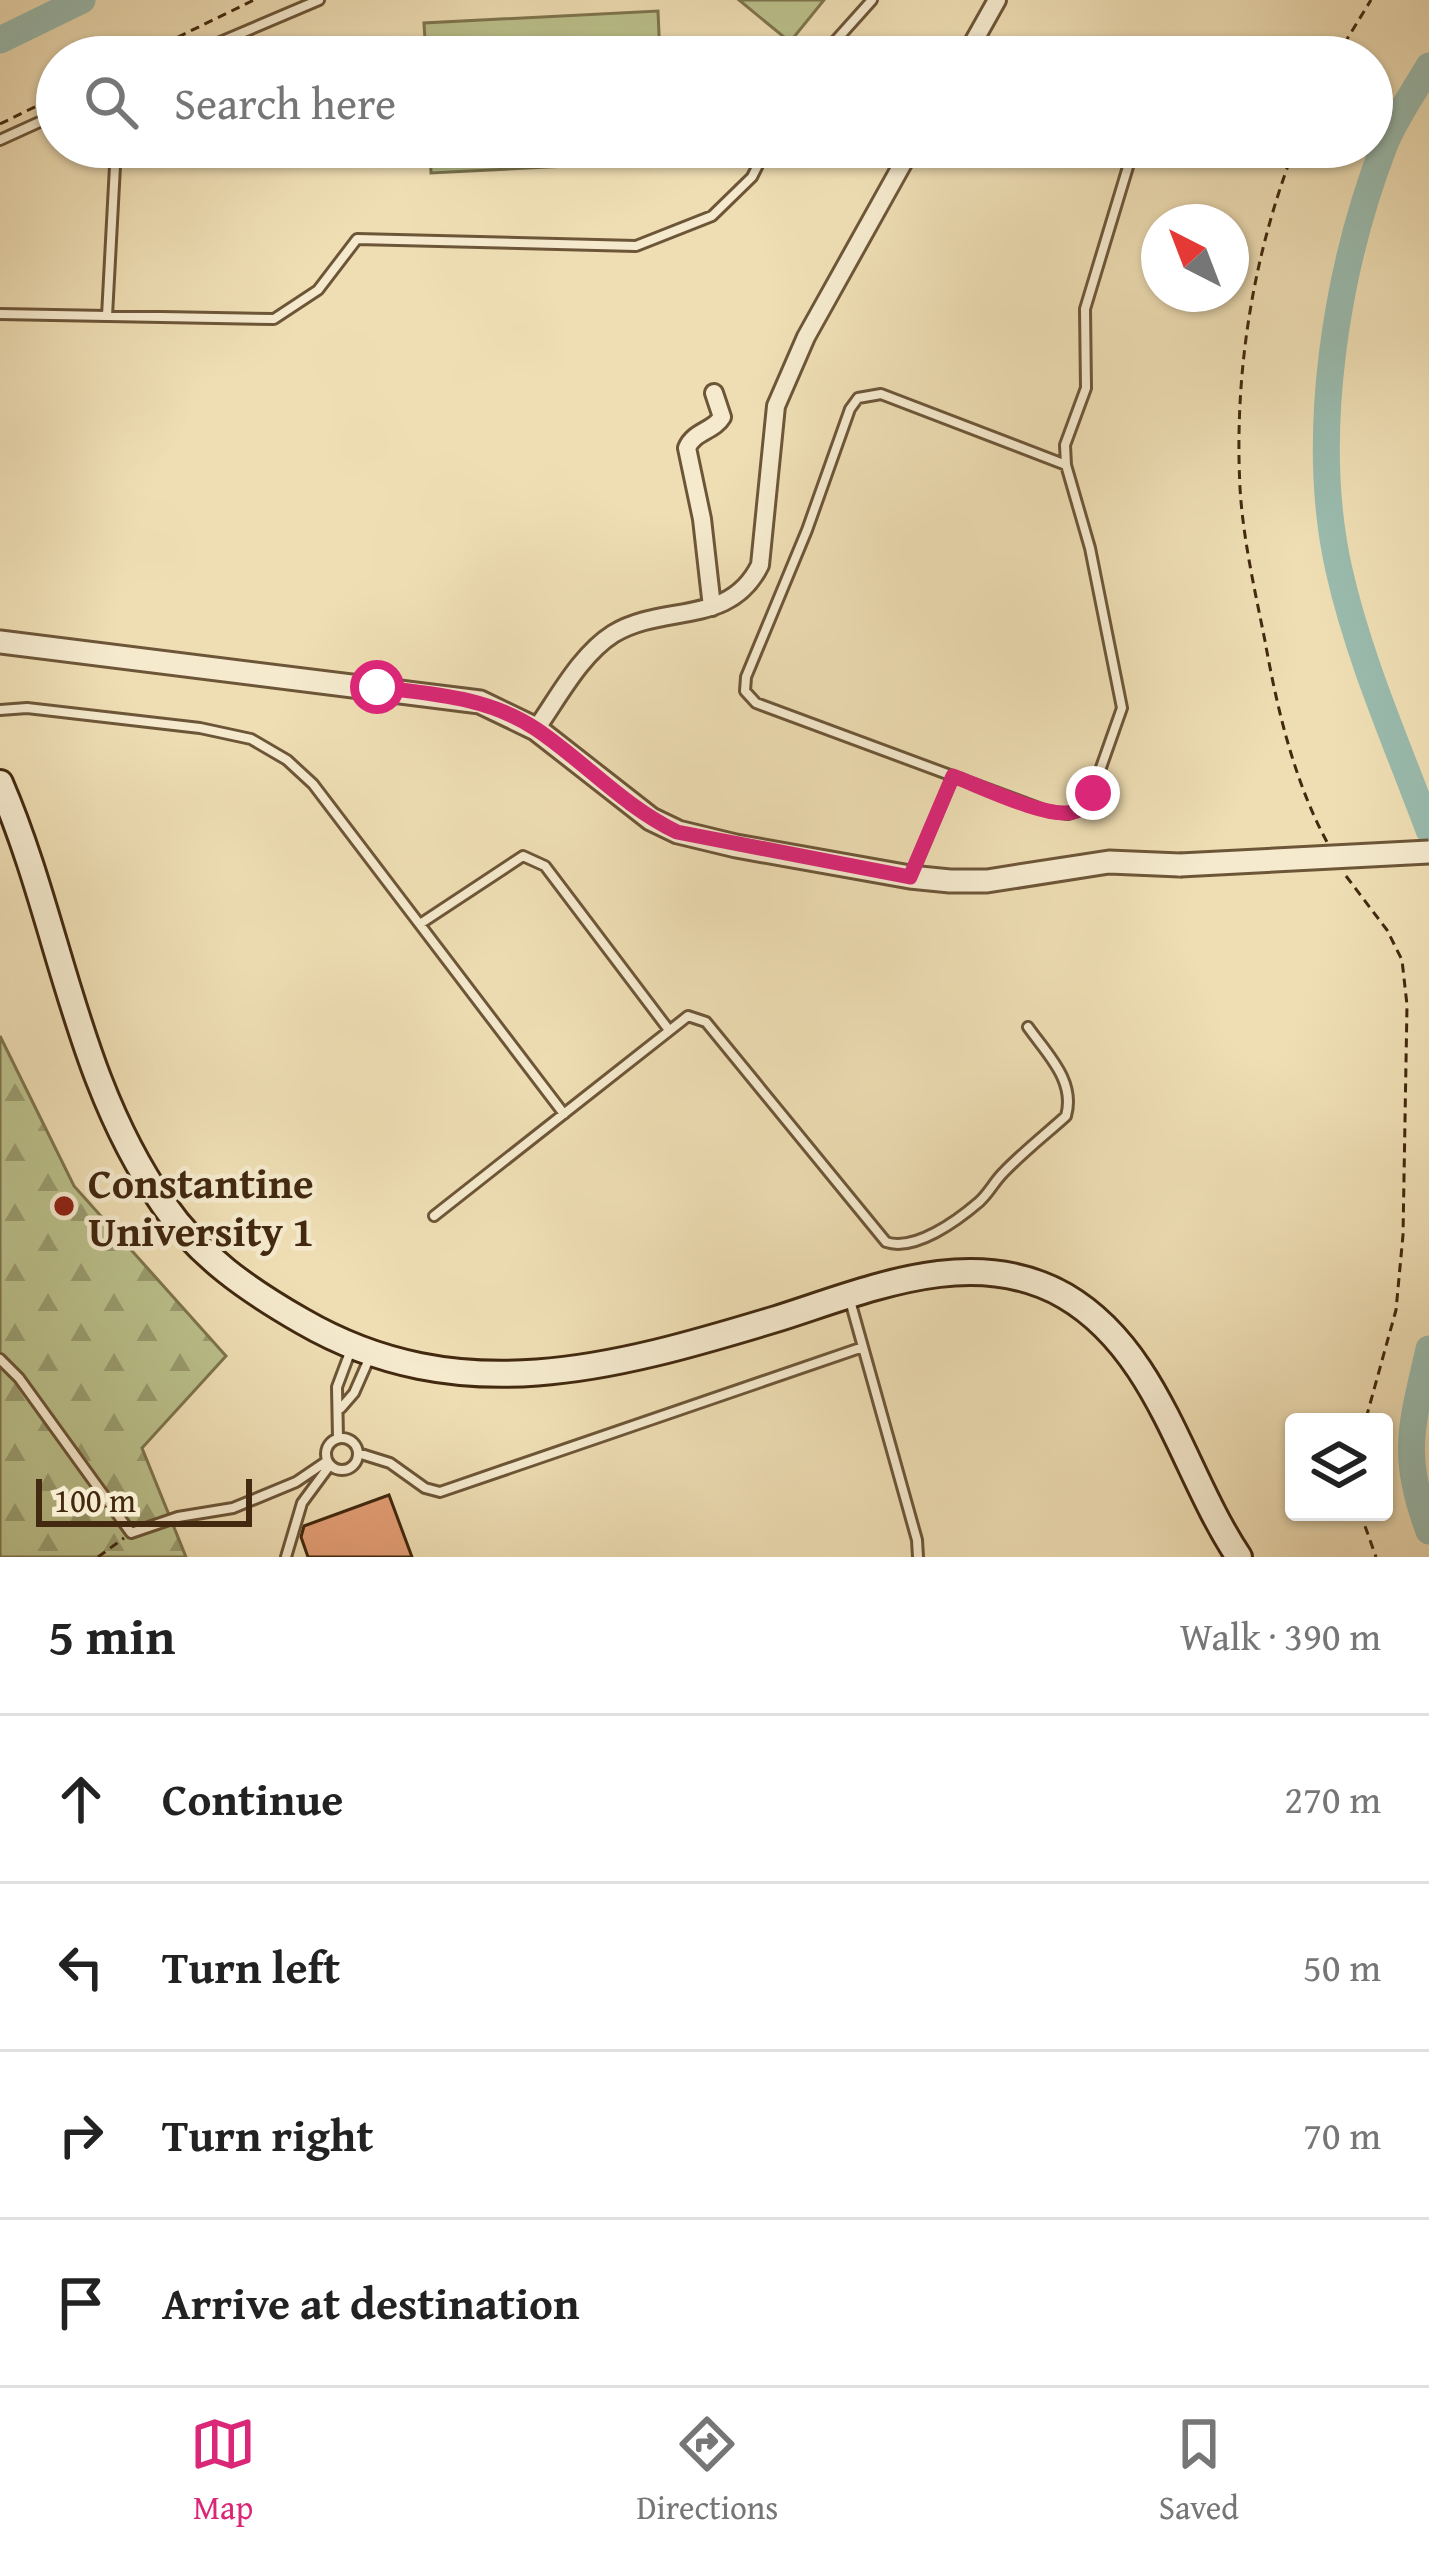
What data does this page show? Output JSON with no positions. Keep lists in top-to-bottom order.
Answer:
{
  "places": ["Constantine University 1"],
  "scale_bar": "100 m",
  "north": "top left",
  "page": {
    "search": "Search here",
    "scale": "100 m",
    "heading": ["5 min", "Walk · 390 m"],
    "list": [
      ["Continue", "270 m"],
      ["Turn left", "50 m"],
      ["Turn right", "70 m"],
      "Arrive at destination"
    ],
    "nav": ["Map", "Directions", "Saved"]
  }
}
